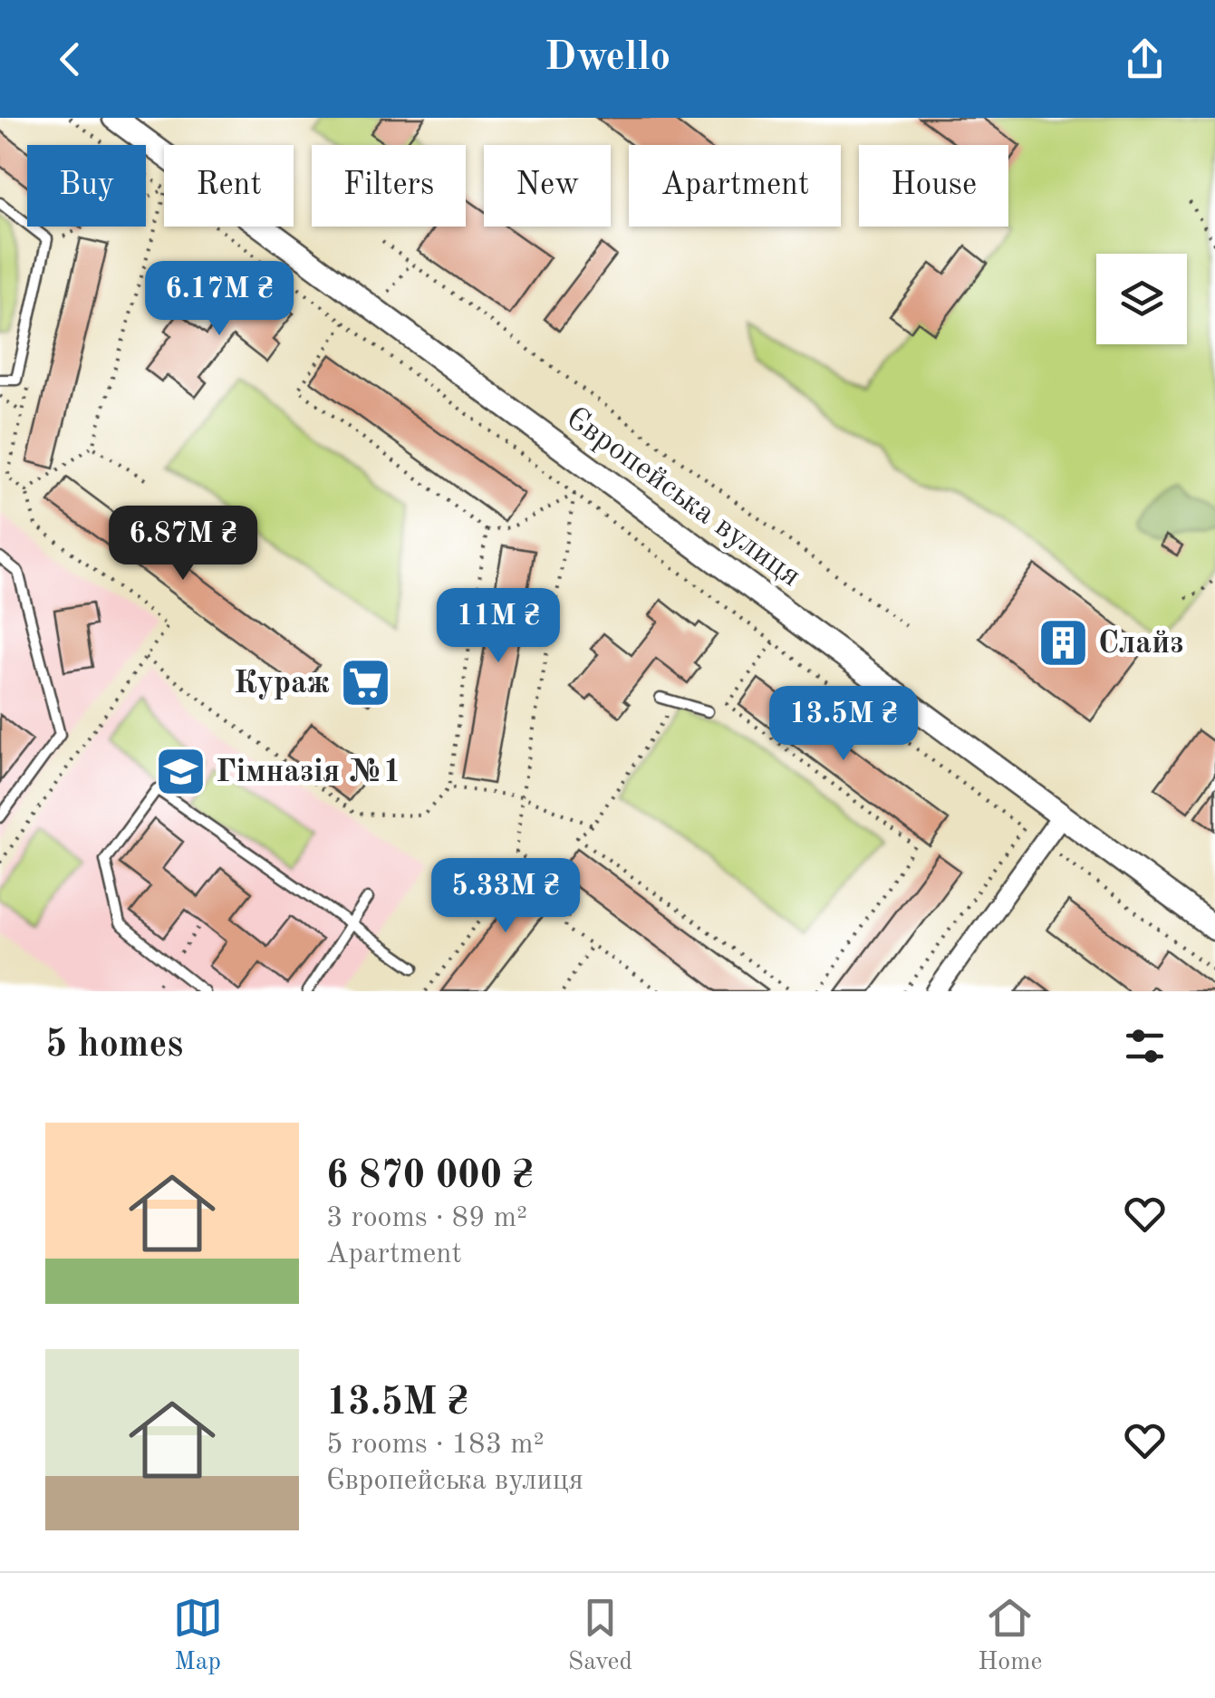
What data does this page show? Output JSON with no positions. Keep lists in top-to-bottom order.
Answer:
{
  "streets": {
    "street": ["Європейська вулиця"]
  },
  "places": {
    "building": ["Слайз"],
    "supermarket": ["Кураж"],
    "school or university": ["Гімназія №1"]
  },
  "page": {
    "header": "Dwello",
    "chip": [
      "Buy",
      "Rent",
      "Filters",
      "New",
      "Apartment",
      "House"
    ],
    "price": [
      "6.17M ₴",
      "6.87M ₴",
      "11M ₴",
      "13.5M ₴",
      "5.33M ₴"
    ],
    "heading": "5 homes",
    "list": [
      {
        "name": "6 870 000 ₴",
        "note": "3 rooms · 89 m² · Apartment"
      },
      {
        "name": "13.5M ₴",
        "note": "5 rooms · 183 m² · Європейська вулиця"
      }
    ],
    "tabs": ["Map", "Saved", "Home"]
  }
}
